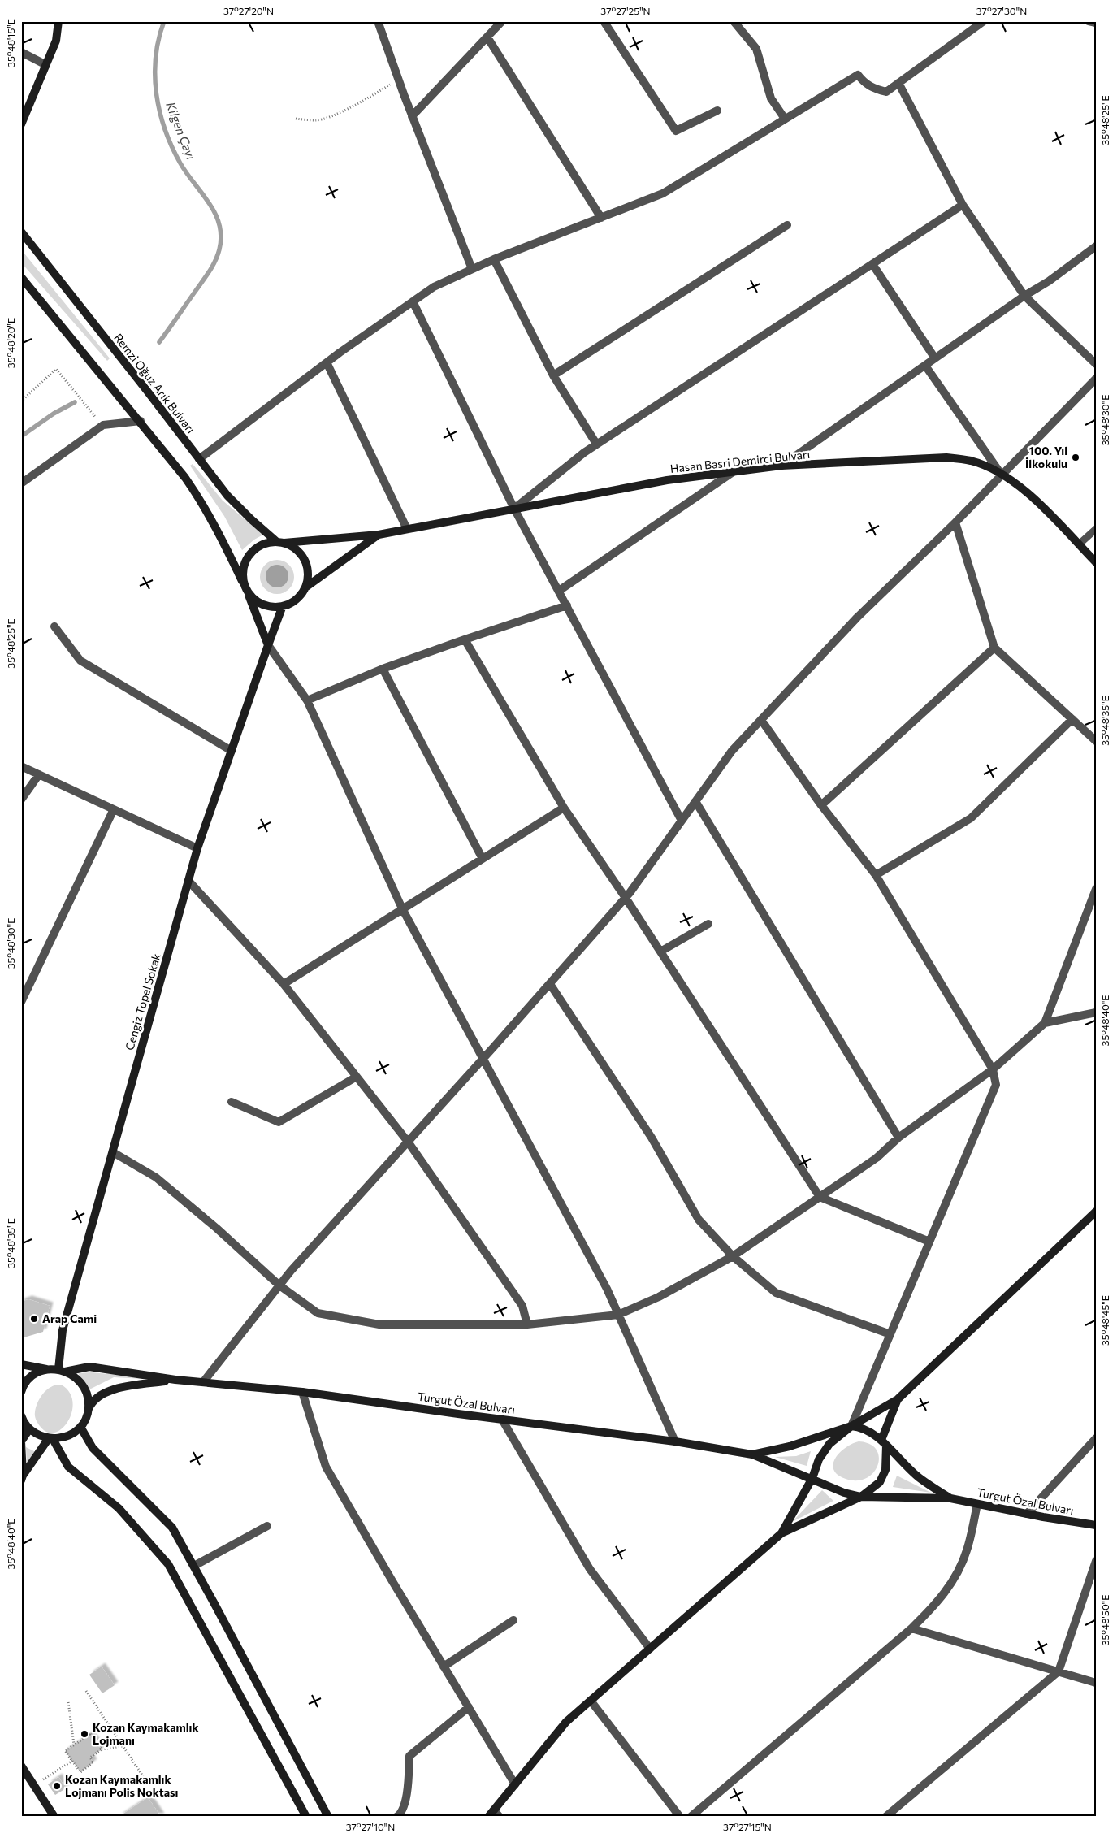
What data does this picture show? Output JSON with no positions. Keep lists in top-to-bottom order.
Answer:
{
  "streets": {
    "main road": [
      "Remzi Oğuz Arık Bulvarı",
      "Hasan Basri Demirci Bulvarı",
      "Cengiz Topel Sokak",
      "Turgut Özal Bulvarı"
    ]
  },
  "crossings": [
    ["Remzi Oğuz Arık Bulvarı", "Hasan Basri Demirci Bulvarı"],
    ["Remzi Oğuz Arık Bulvarı", "Cengiz Topel Sokak"],
    ["Hasan Basri Demirci Bulvarı", "Cengiz Topel Sokak"],
    ["Cengiz Topel Sokak", "Turgut Özal Bulvarı"]
  ],
  "water": ["Kilgen Çayı"],
  "places": [
    "100. Yıl İlkokulu",
    "Arap Cami",
    "Kozan Kaymakamlık Lojmanı",
    "Kozan Kaymakamlık Lojmanı Polis Noktası"
  ],
  "coordinates": [
    "37°27'20\"N",
    "37°27'25\"N",
    "37°27'30\"N",
    "35°48'15\"E",
    "35°48'25\"E",
    "35°48'20\"E",
    "35°48'30\"E",
    "35°48'35\"E",
    "35°48'40\"E",
    "35°48'45\"E",
    "35°48'50\"E",
    "37°27'10\"N",
    "37°27'15\"N"
  ]
}
